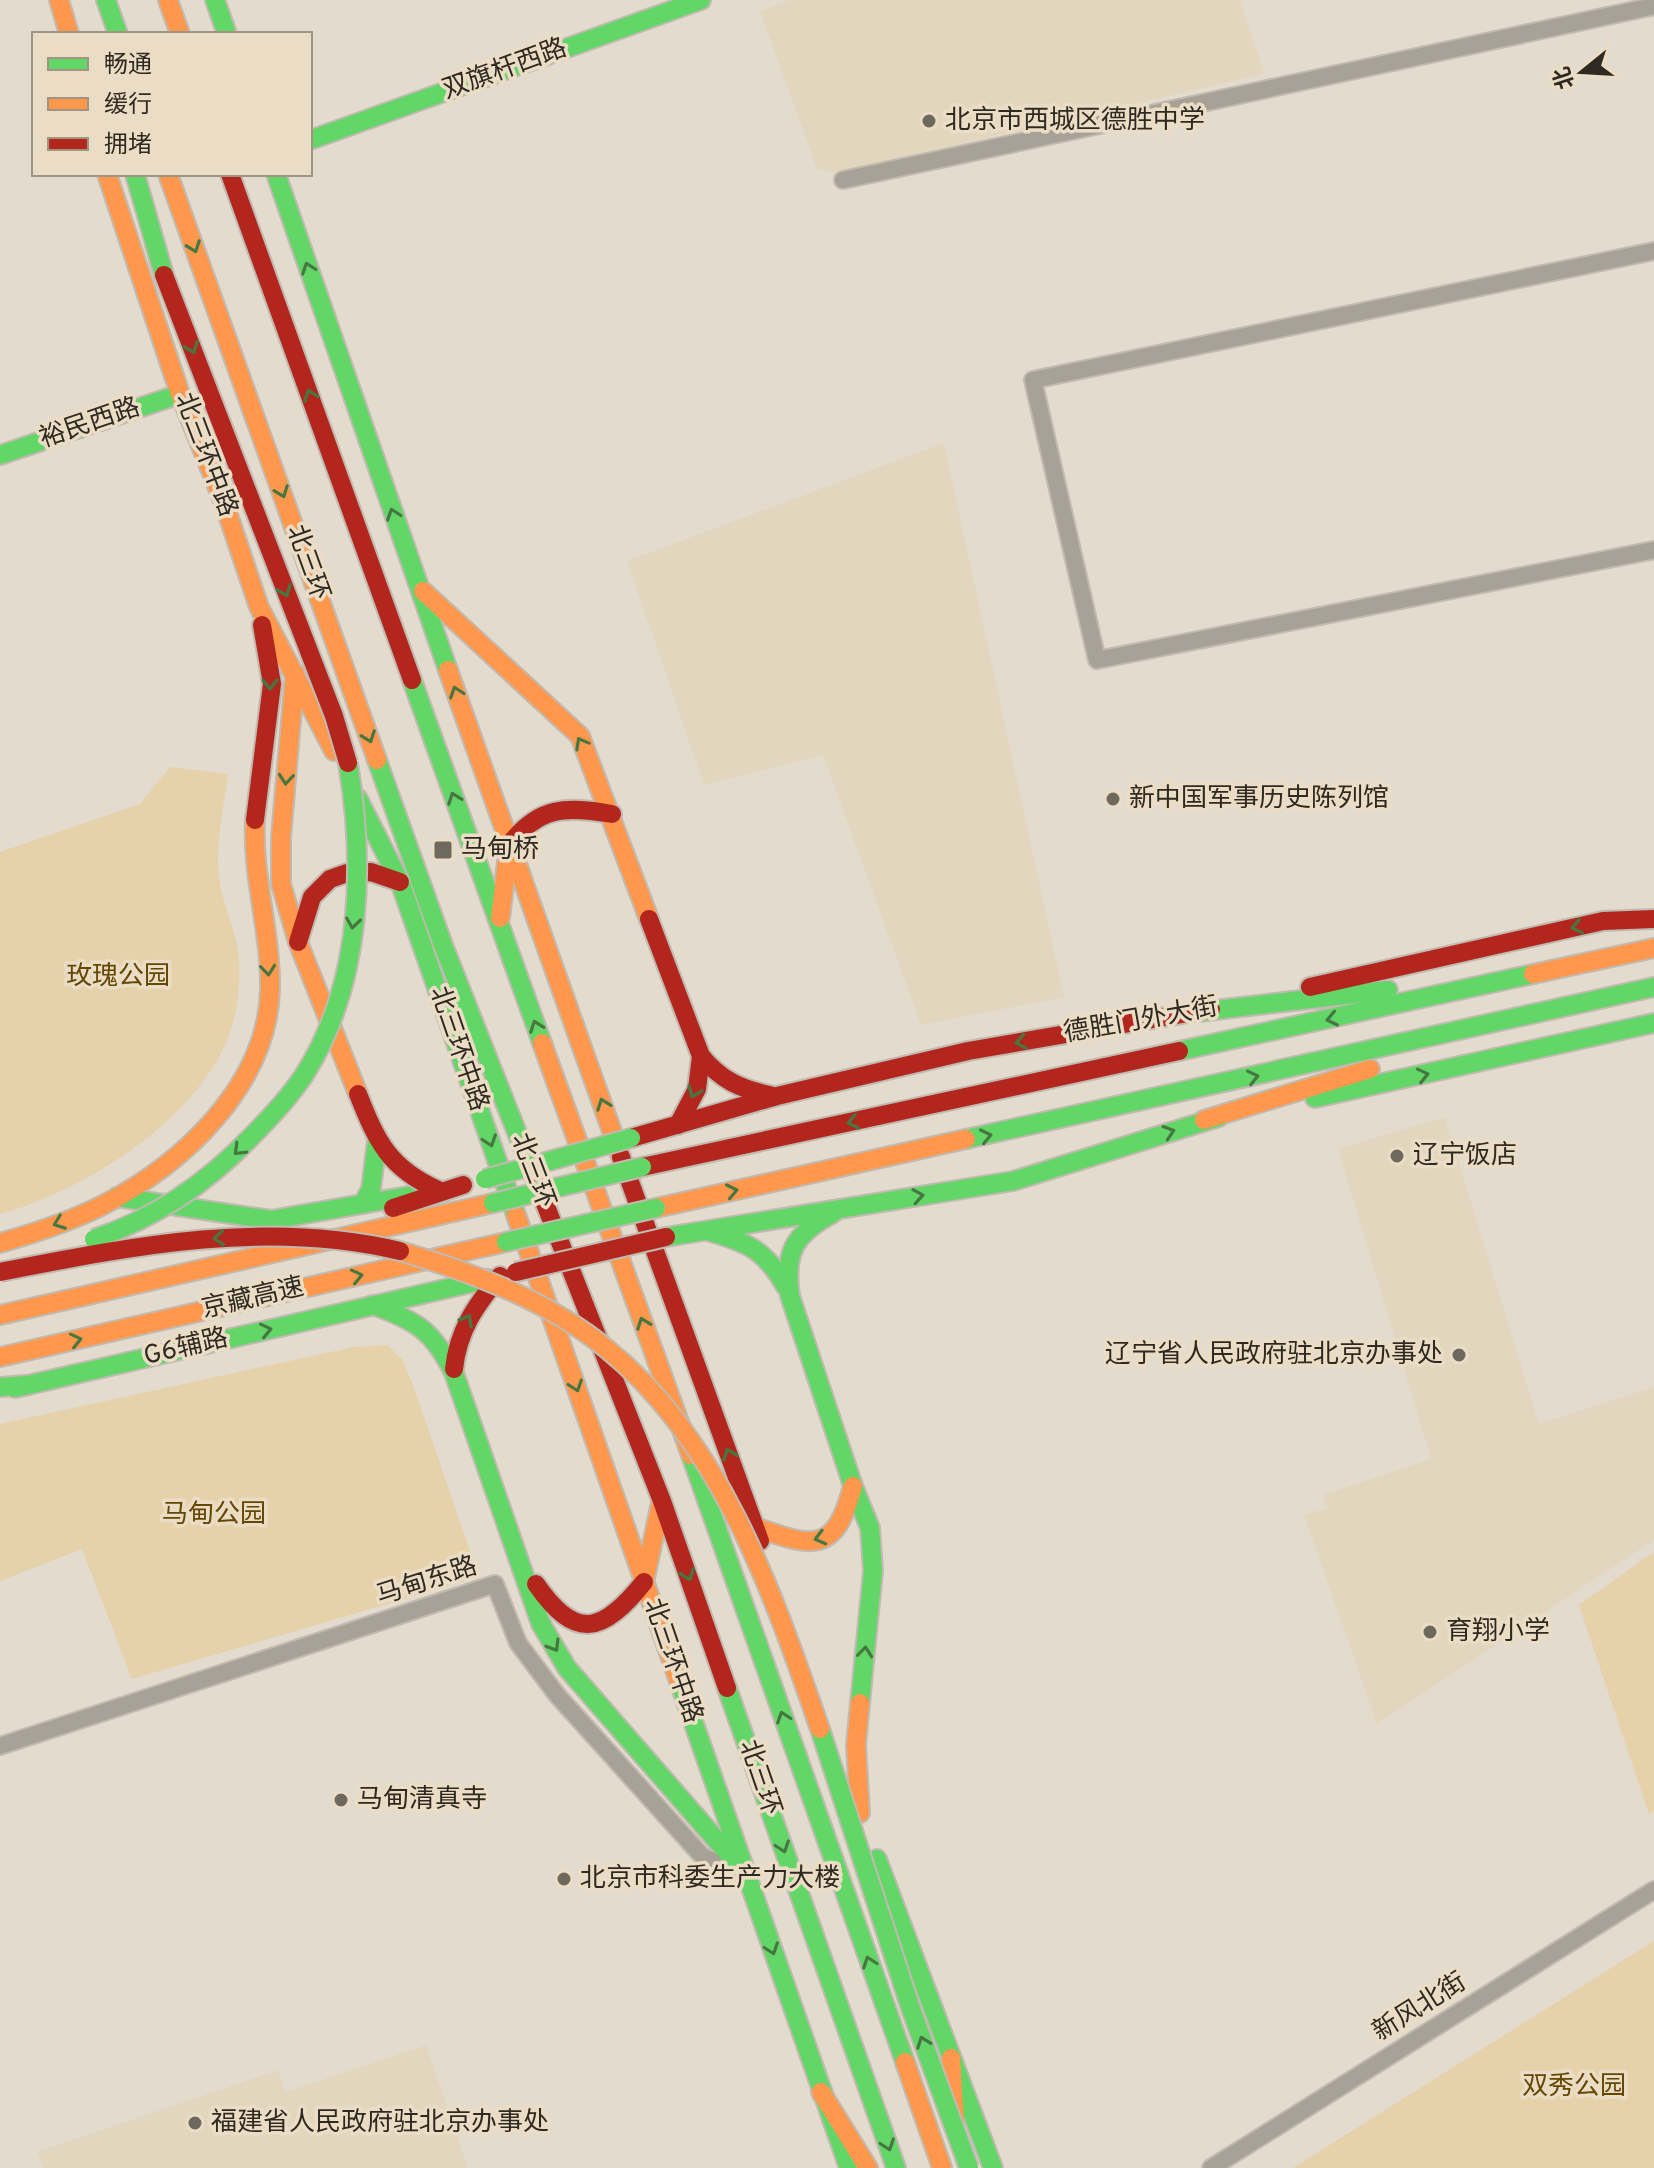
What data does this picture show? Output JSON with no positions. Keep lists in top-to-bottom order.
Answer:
{
  "streets": {
    "main road": [
      "双旗杆西路",
      "裕民西路",
      "北三环中路",
      "北三环",
      "德胜门外大街",
      "京藏高速",
      "G6辅路"
    ],
    "street": ["马甸东路", "新风北街"]
  },
  "crossings": [
    ["裕民西路", "北三环中路"],
    ["北三环中路", "马甸东路"],
    ["德胜门外大街", "京藏高速"]
  ],
  "parks": ["玫瑰公园", "马甸公园", "双秀公园"],
  "places": {
    "other": [
      "北京市西城区德胜中学",
      "新中国军事历史陈列馆",
      "辽宁饭店",
      "辽宁省人民政府驻北京办事处",
      "育翔小学",
      "马甸清真寺",
      "北京市科委生产力大楼",
      "福建省人民政府驻北京办事处"
    ],
    "transit": ["马甸桥"]
  },
  "legend": ["畅通", "缓行", "拥堵"],
  "north": "left"
}
